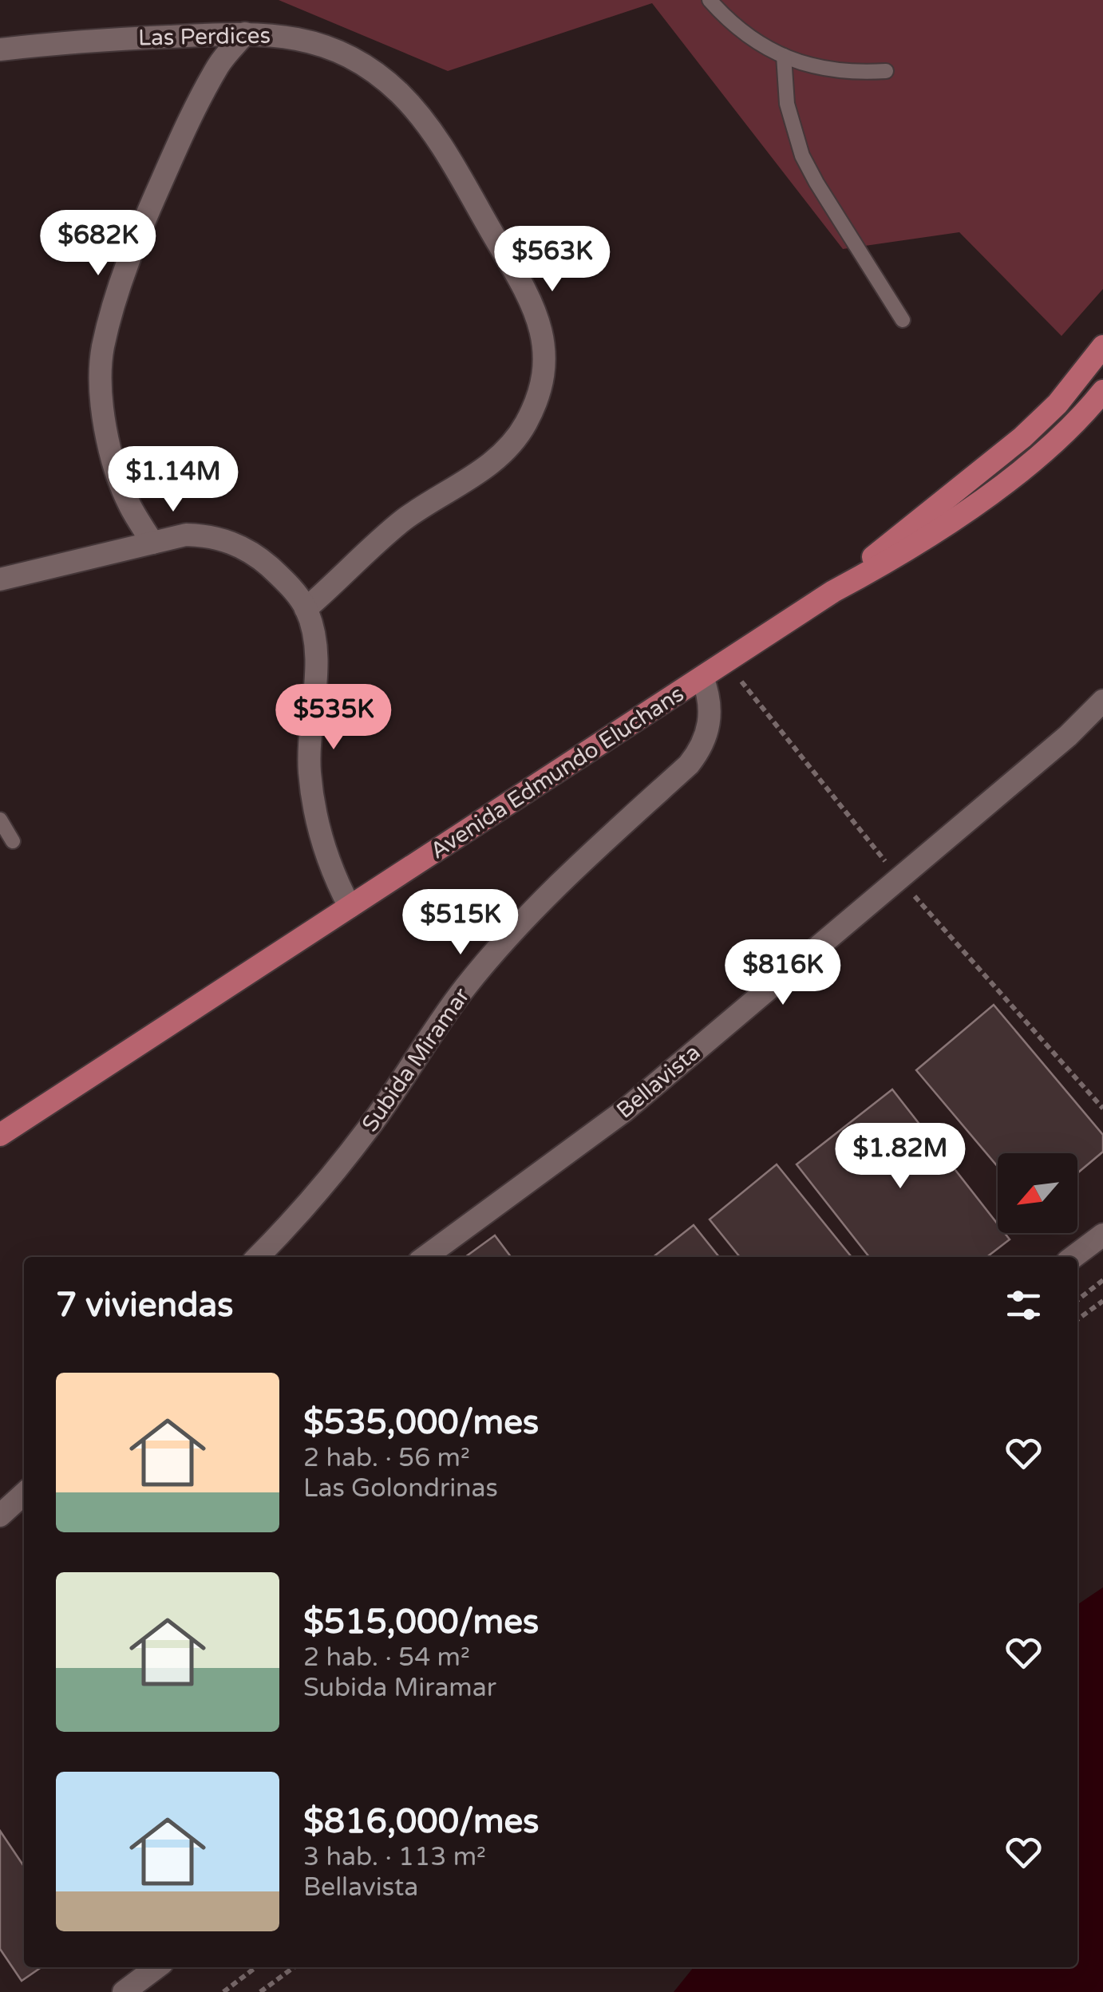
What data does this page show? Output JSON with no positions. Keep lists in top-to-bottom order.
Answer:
{
  "streets": {
    "main road": ["Avenida Edmundo Eluchans"],
    "street": ["Las Perdices", "Subida Miramar", "Bellavista"]
  },
  "crossings": [
    ["Avenida Edmundo Eluchans", "Subida Miramar"]
  ],
  "north": "bottom left",
  "page": {
    "price": [
      "$682K",
      "$563K",
      "$1.14M",
      "$535K",
      "$515K",
      "$816K",
      "$1.82M"
    ],
    "heading": "7 viviendas",
    "list": [
      {
        "name": "$535,000/mes",
        "note": "2 hab. · 56 m² · Las Golondrinas"
      },
      {
        "name": "$515,000/mes",
        "note": "2 hab. · 54 m² · Subida Miramar"
      },
      {
        "name": "$816,000/mes",
        "note": "3 hab. · 113 m² · Bellavista"
      }
    ]
  }
}
